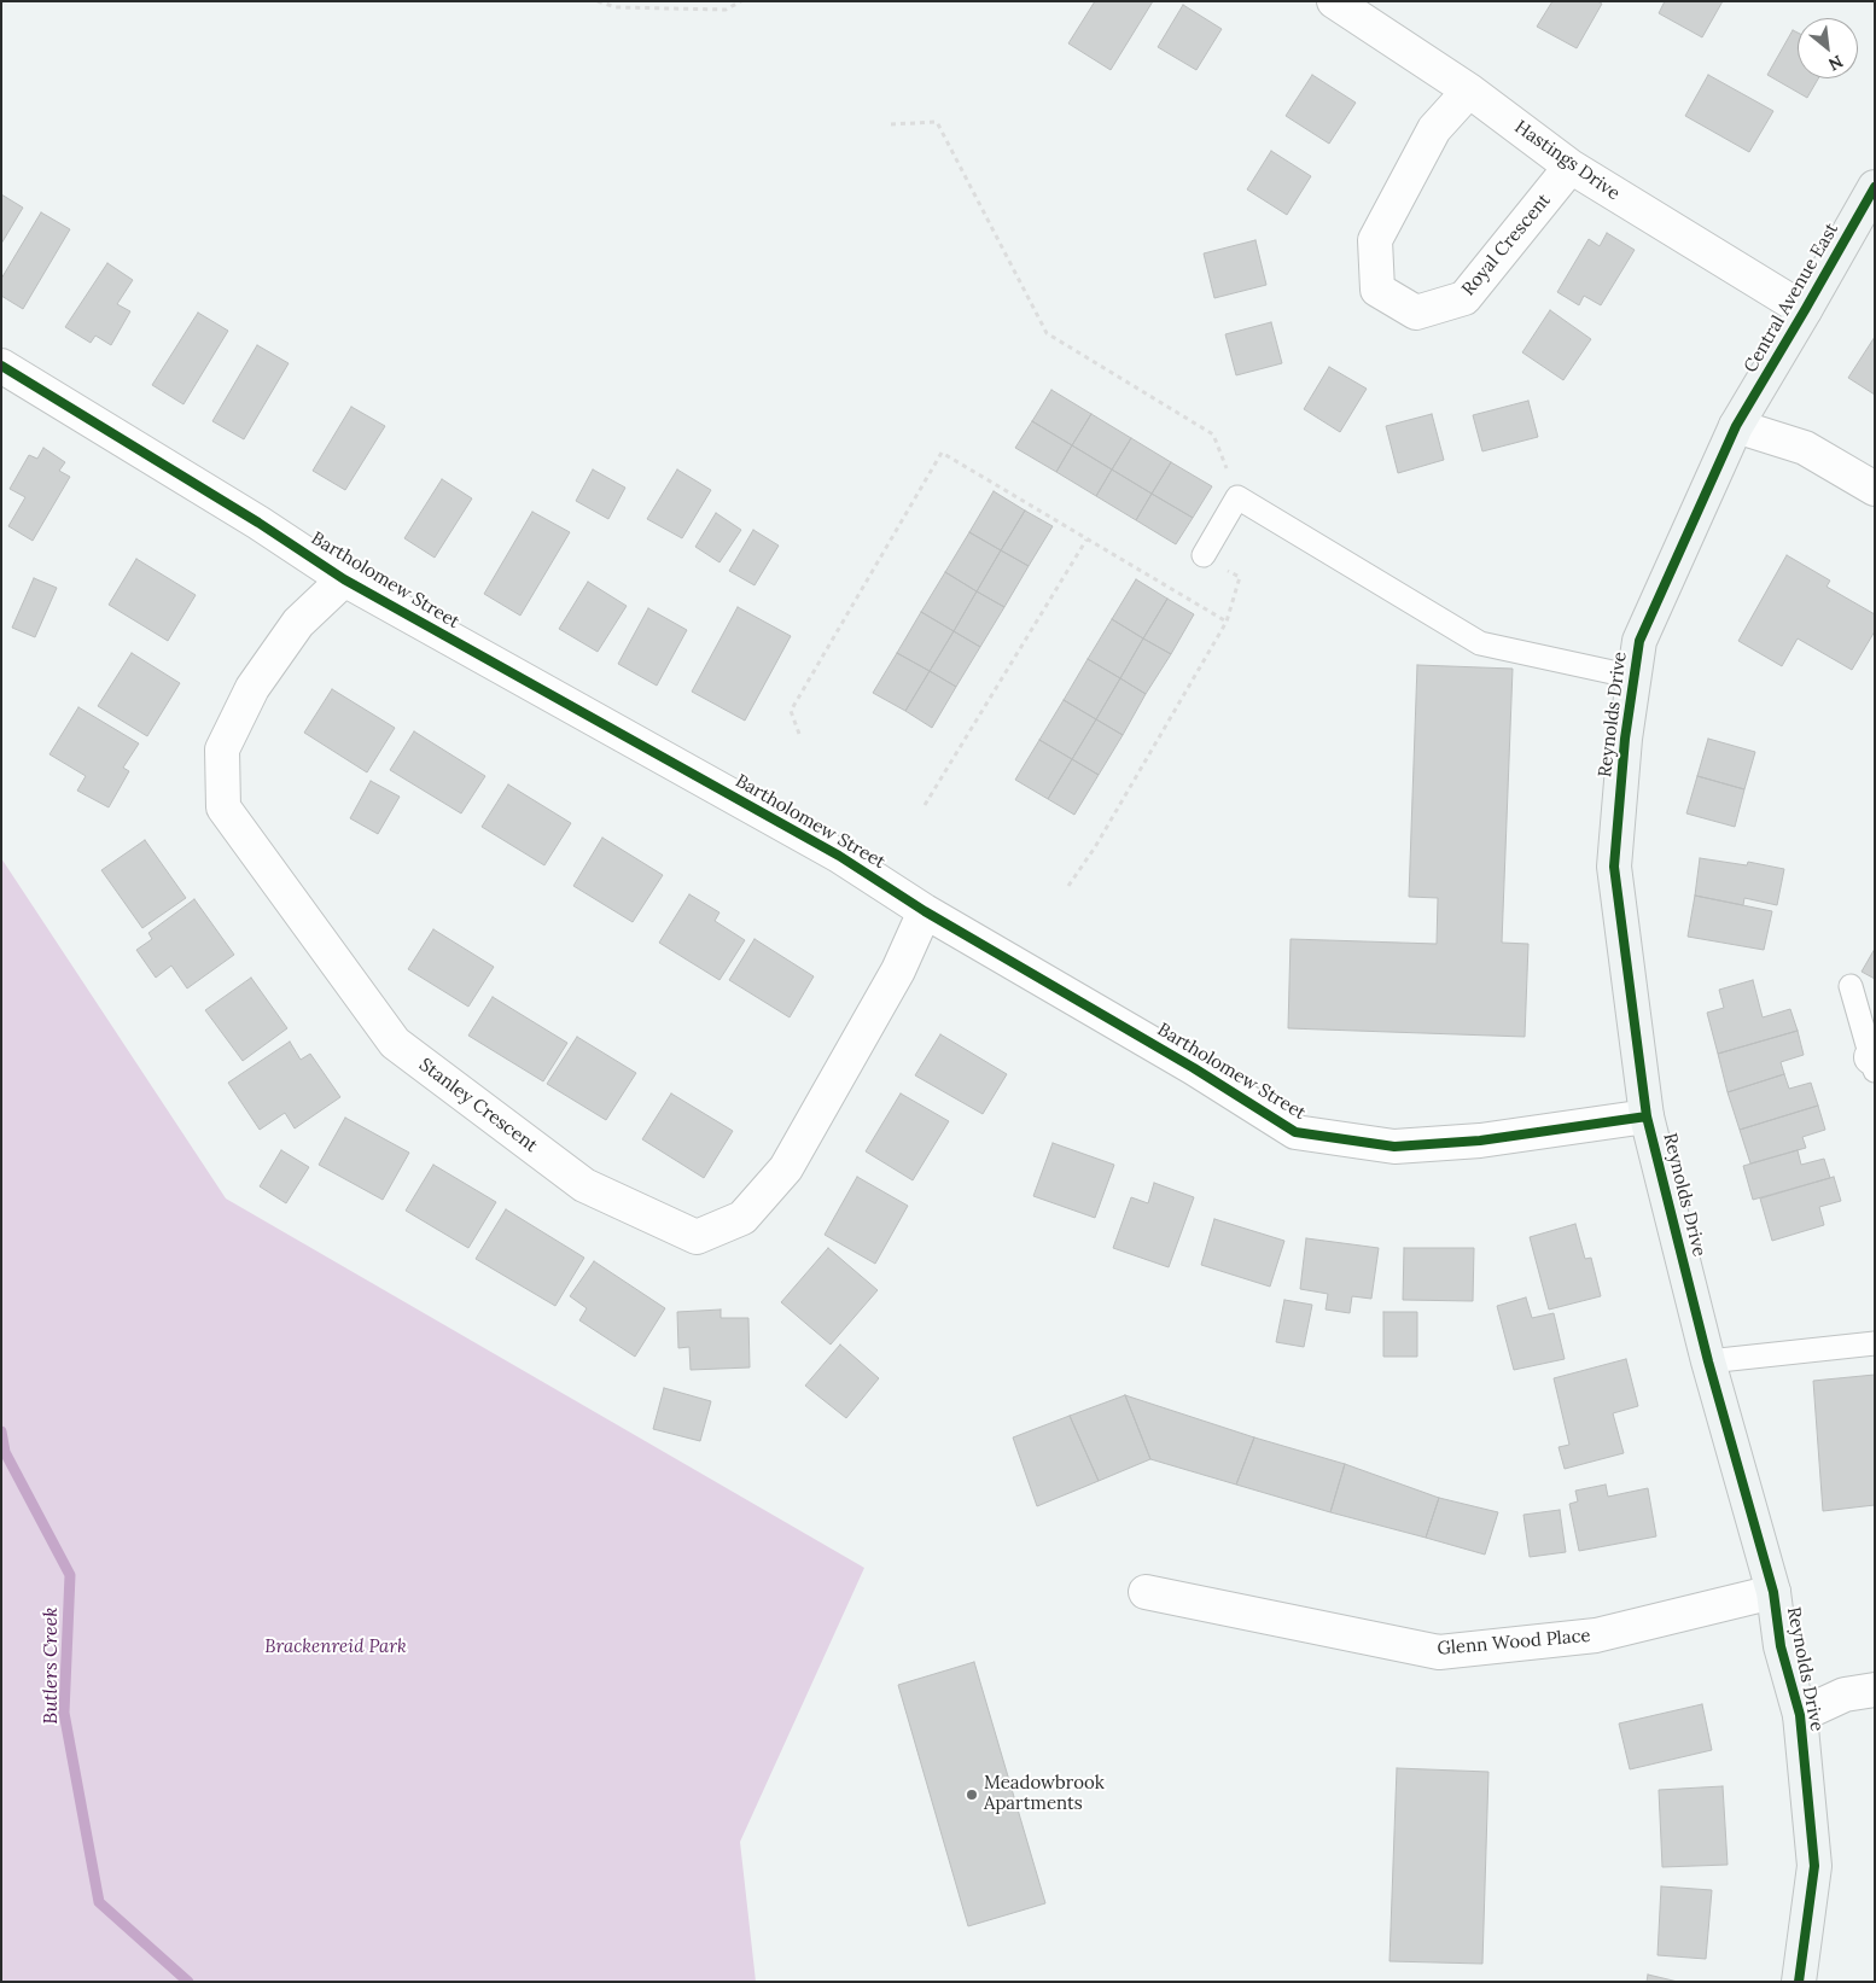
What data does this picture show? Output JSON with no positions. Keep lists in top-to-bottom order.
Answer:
{
  "streets": {
    "street": [
      "Hastings Drive",
      "Royal Crescent",
      "Central Avenue East",
      "Bartholomew Street",
      "Reynolds Drive",
      "Stanley Crescent",
      "Glenn Wood Place"
    ]
  },
  "crossings": [
    ["Hastings Drive", "Royal Crescent"],
    ["Hastings Drive", "Central Avenue East"],
    ["Central Avenue East", "Reynolds Drive"],
    ["Bartholomew Street", "Reynolds Drive"],
    ["Bartholomew Street", "Stanley Crescent"],
    ["Reynolds Drive", "Glenn Wood Place"]
  ],
  "water": ["Butlers Creek"],
  "parks": ["Brackenreid Park"],
  "places": ["Meadowbrook Apartments"],
  "north": "bottom right"
}
